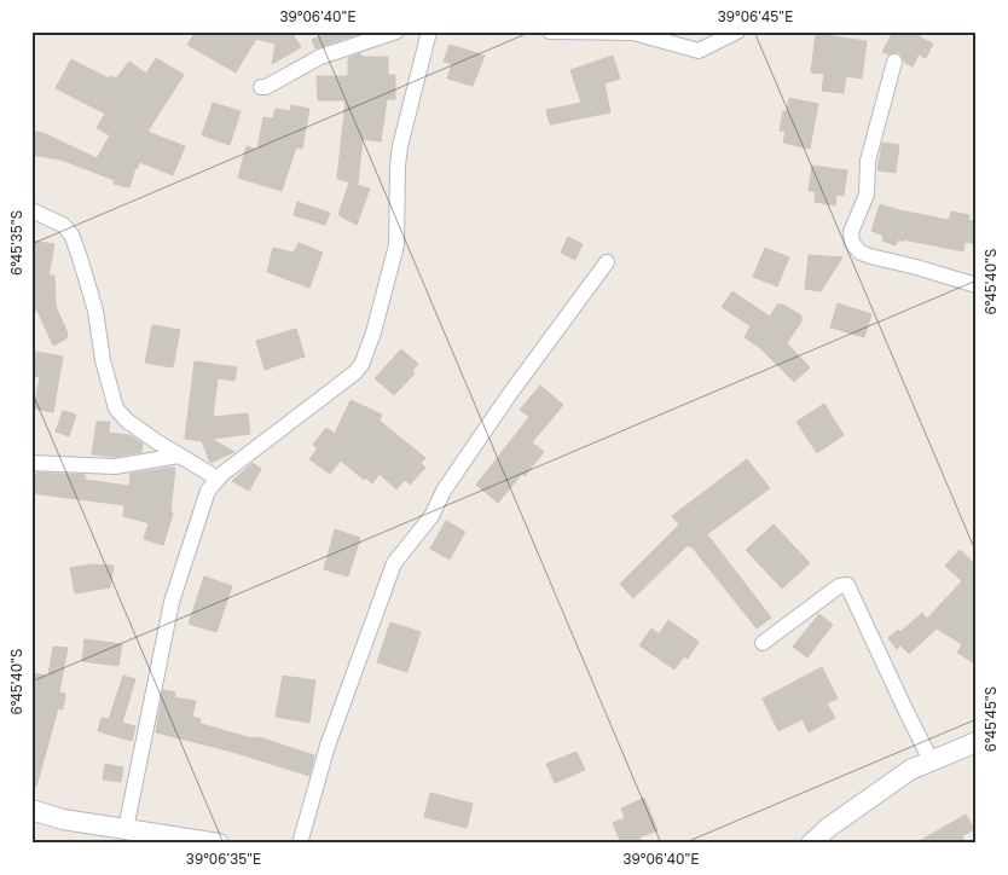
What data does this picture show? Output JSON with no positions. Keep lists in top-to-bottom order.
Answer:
{
  "coordinates": [
    "39°06'40\"E",
    "39°06'45\"E",
    "6°45'35\"S",
    "6°45'40\"S",
    "6°45'45\"S",
    "39°06'35\"E"
  ]
}
